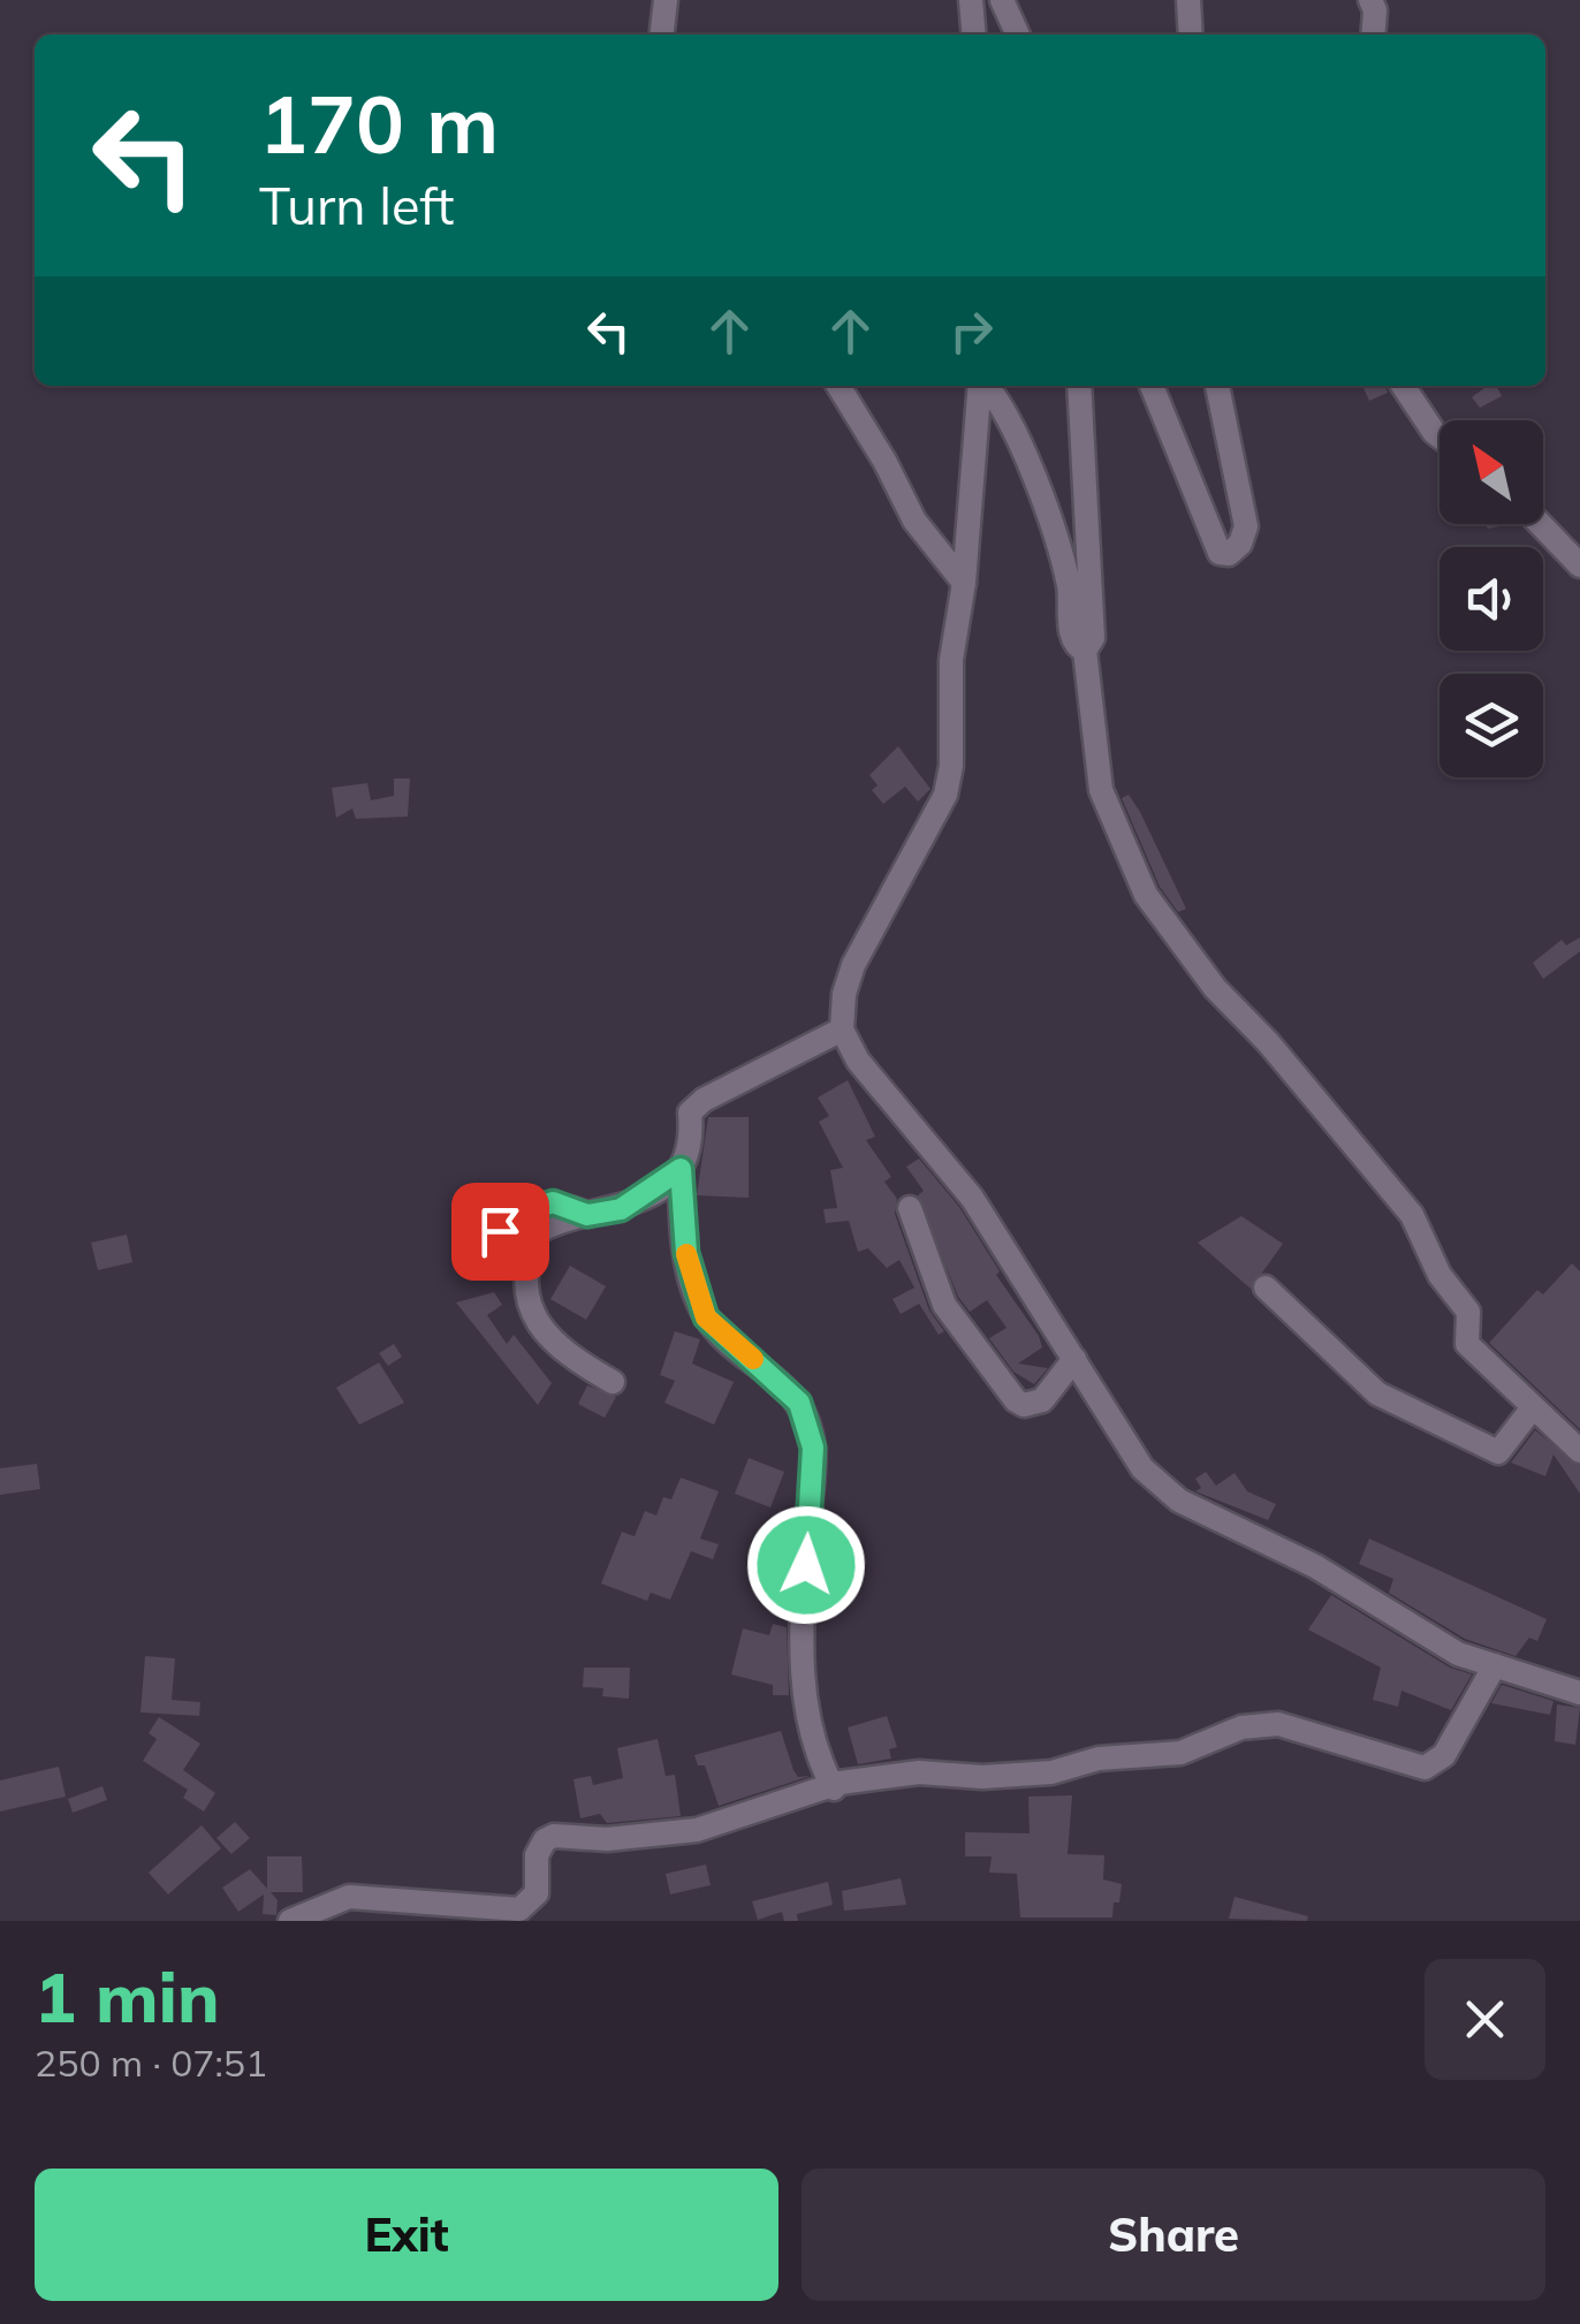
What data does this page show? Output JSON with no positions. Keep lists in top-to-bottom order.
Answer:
{
  "north": "top left",
  "page": {
    "turn": ["170 m", "Turn left"],
    "heading": ["1 min", "250 m · 07:51"],
    "buttons": ["Exit", "Share"]
  }
}
